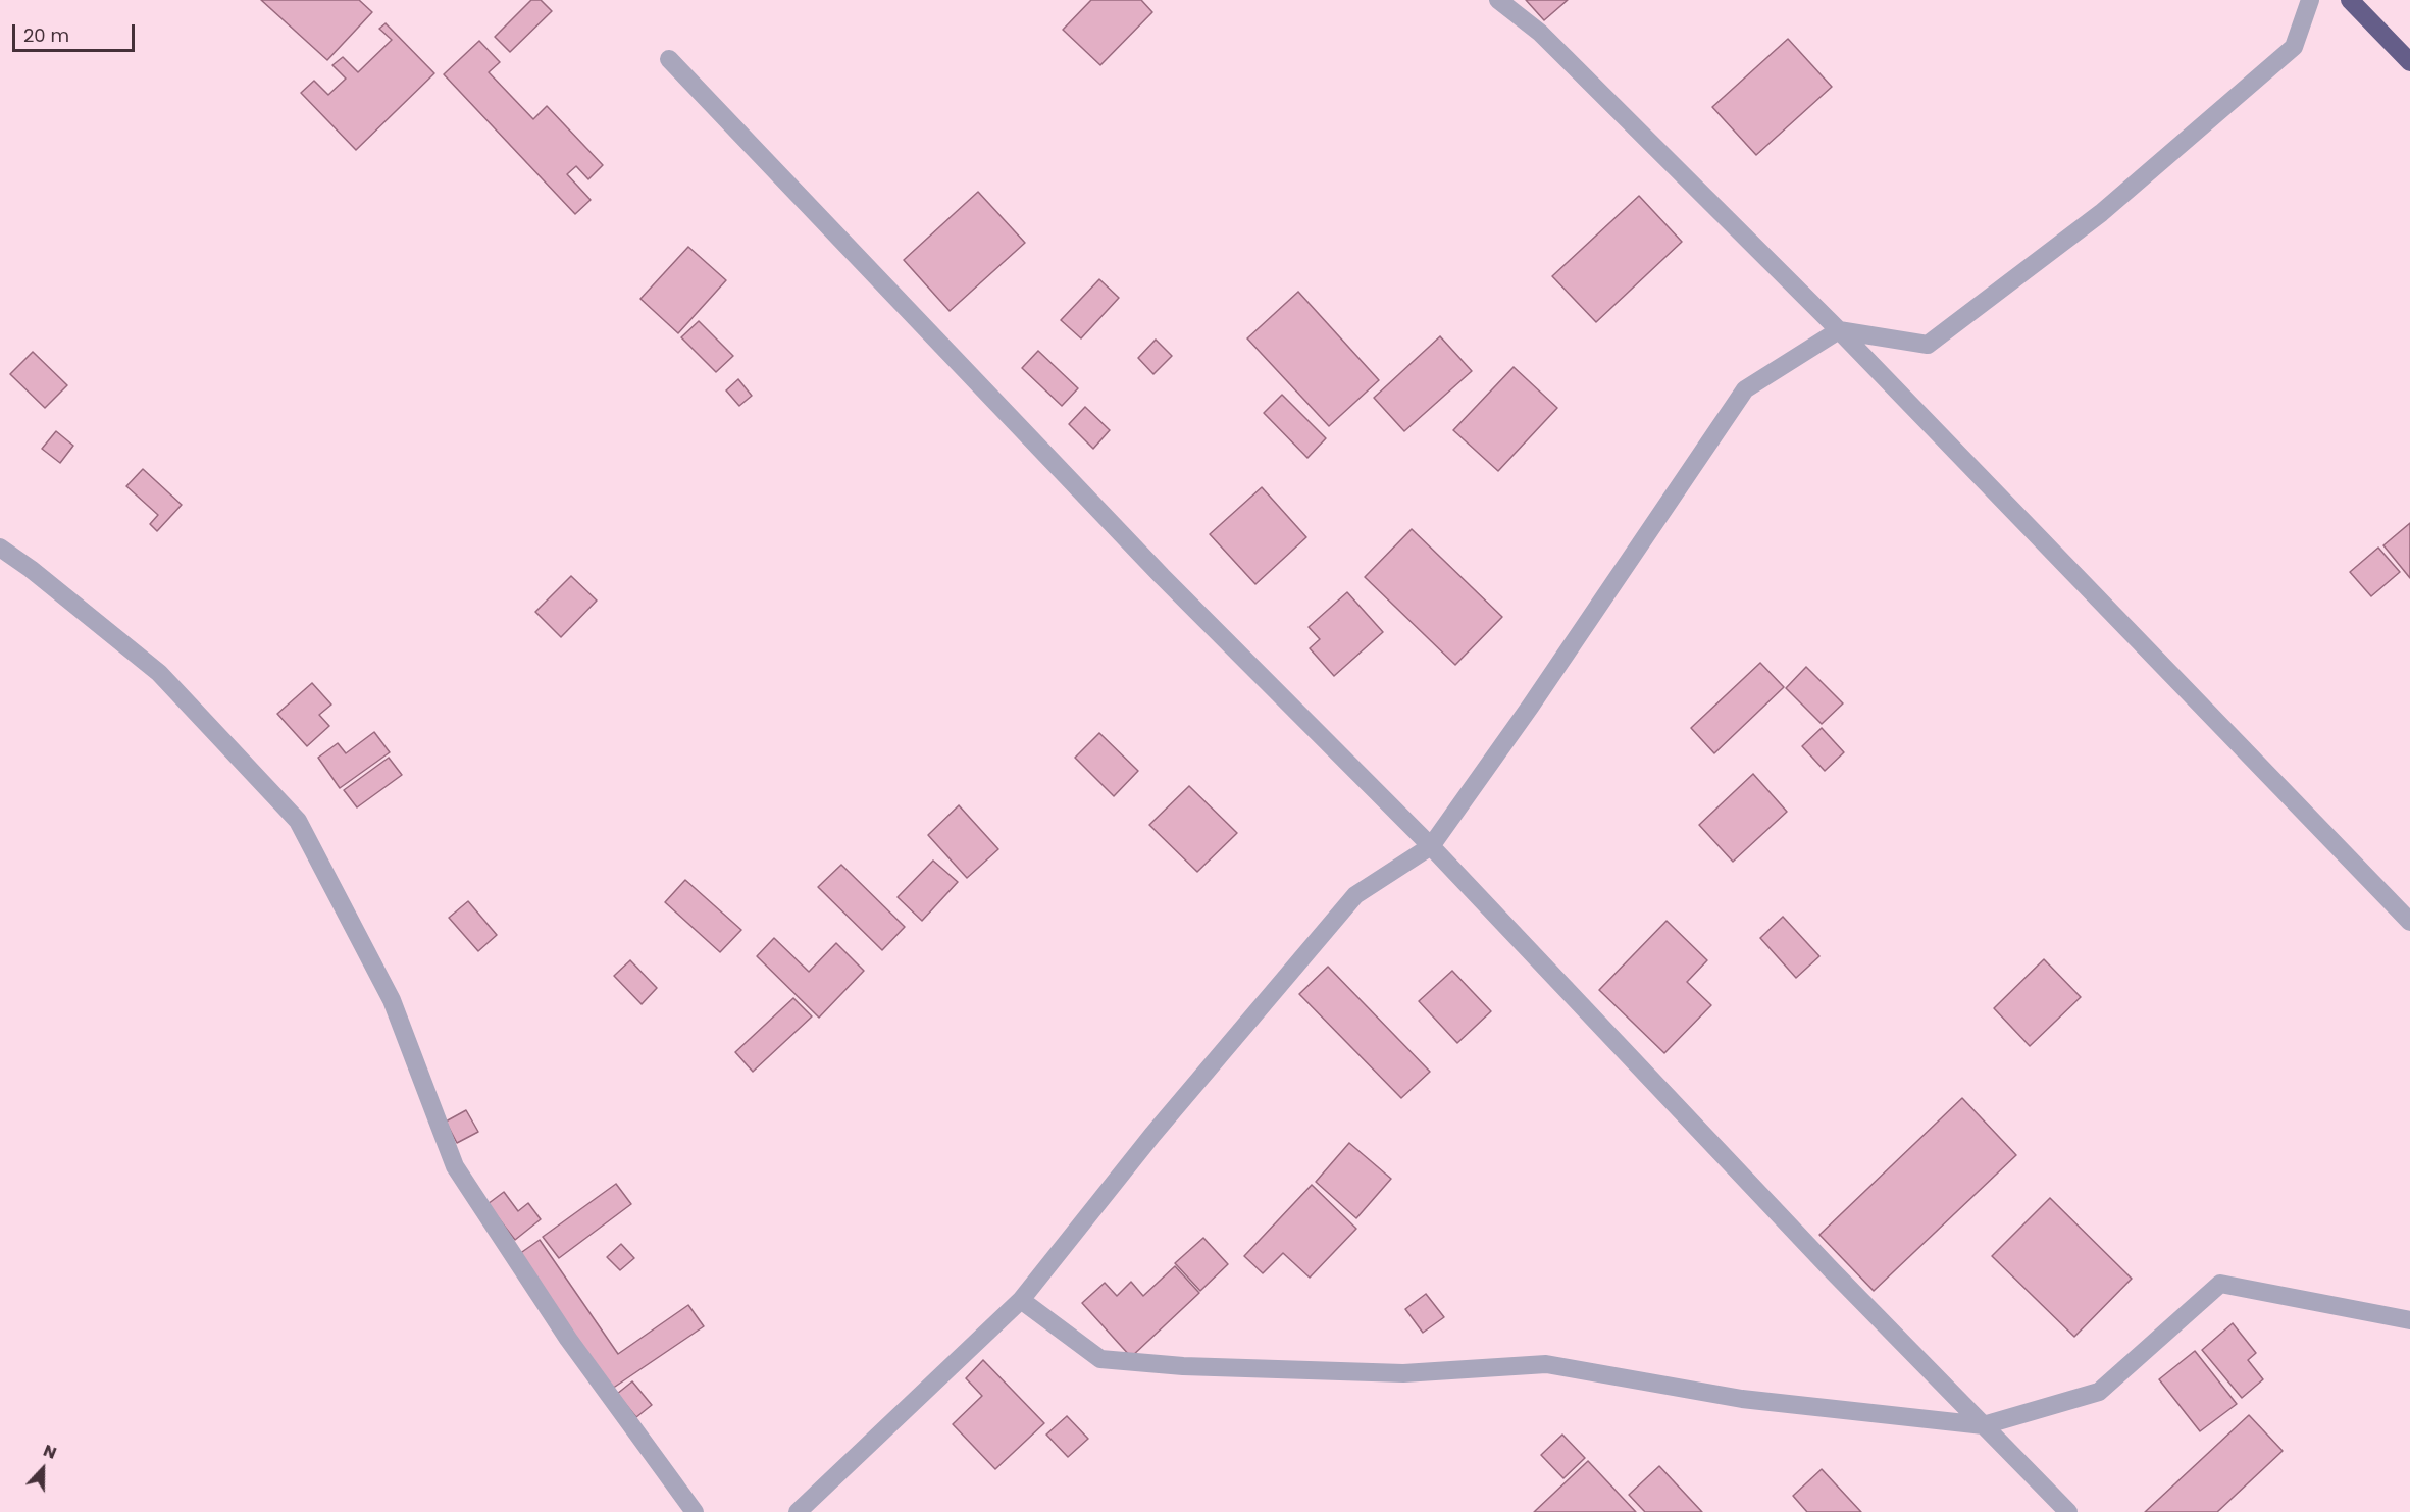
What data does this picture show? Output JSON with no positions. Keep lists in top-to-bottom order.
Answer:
{
  "scale_bar": "20 m",
  "north": "top"
}
